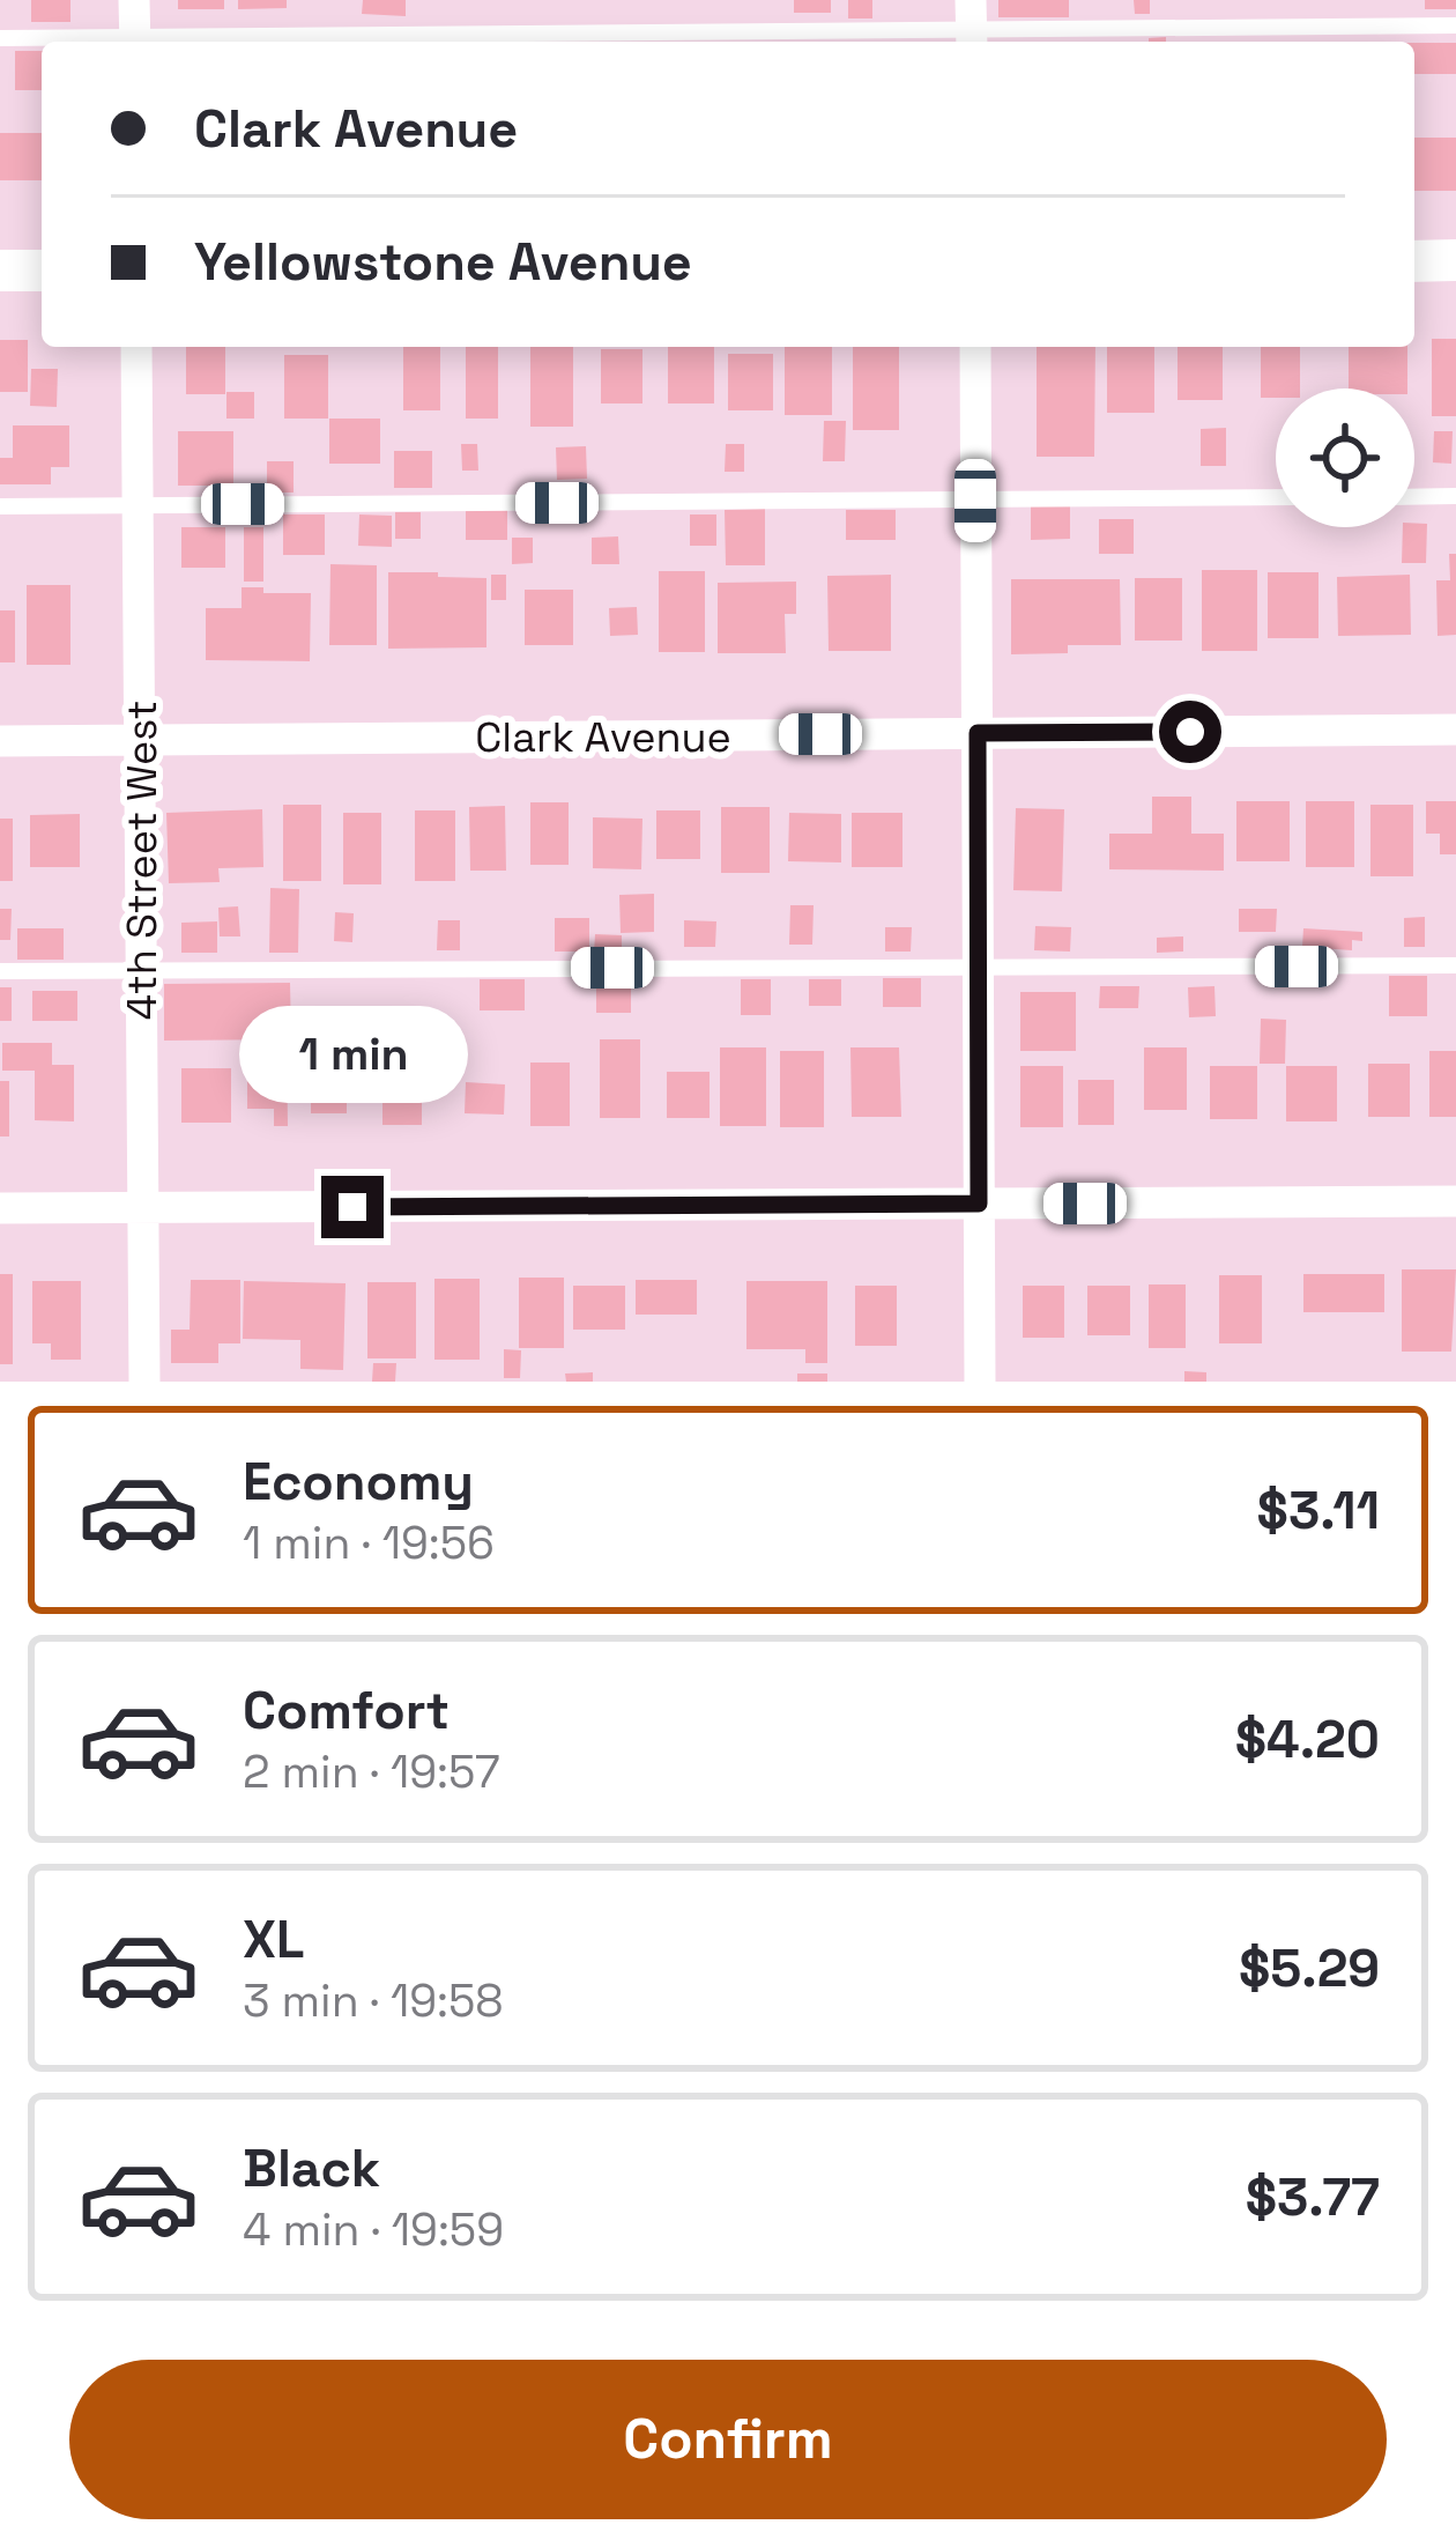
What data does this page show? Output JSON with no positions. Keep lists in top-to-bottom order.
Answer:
{
  "streets": {
    "street": ["Clark Avenue", "4th Street West"]
  },
  "crossings": [
    ["Clark Avenue", "4th Street West"]
  ],
  "page": {
    "banner": ["Clark Avenue", "Yellowstone Avenue"],
    "bubble": "1 min",
    "list": [
      {
        "name": "Economy",
        "note": "1 min · 19:56",
        "value": "$3.11"
      },
      {
        "name": "Comfort",
        "note": "2 min · 19:57",
        "value": "$4.20"
      },
      {
        "name": "XL",
        "note": "3 min · 19:58",
        "value": "$5.29"
      },
      {
        "name": "Black",
        "note": "4 min · 19:59",
        "value": "$3.77"
      }
    ],
    "buttons": "Confirm"
  }
}
